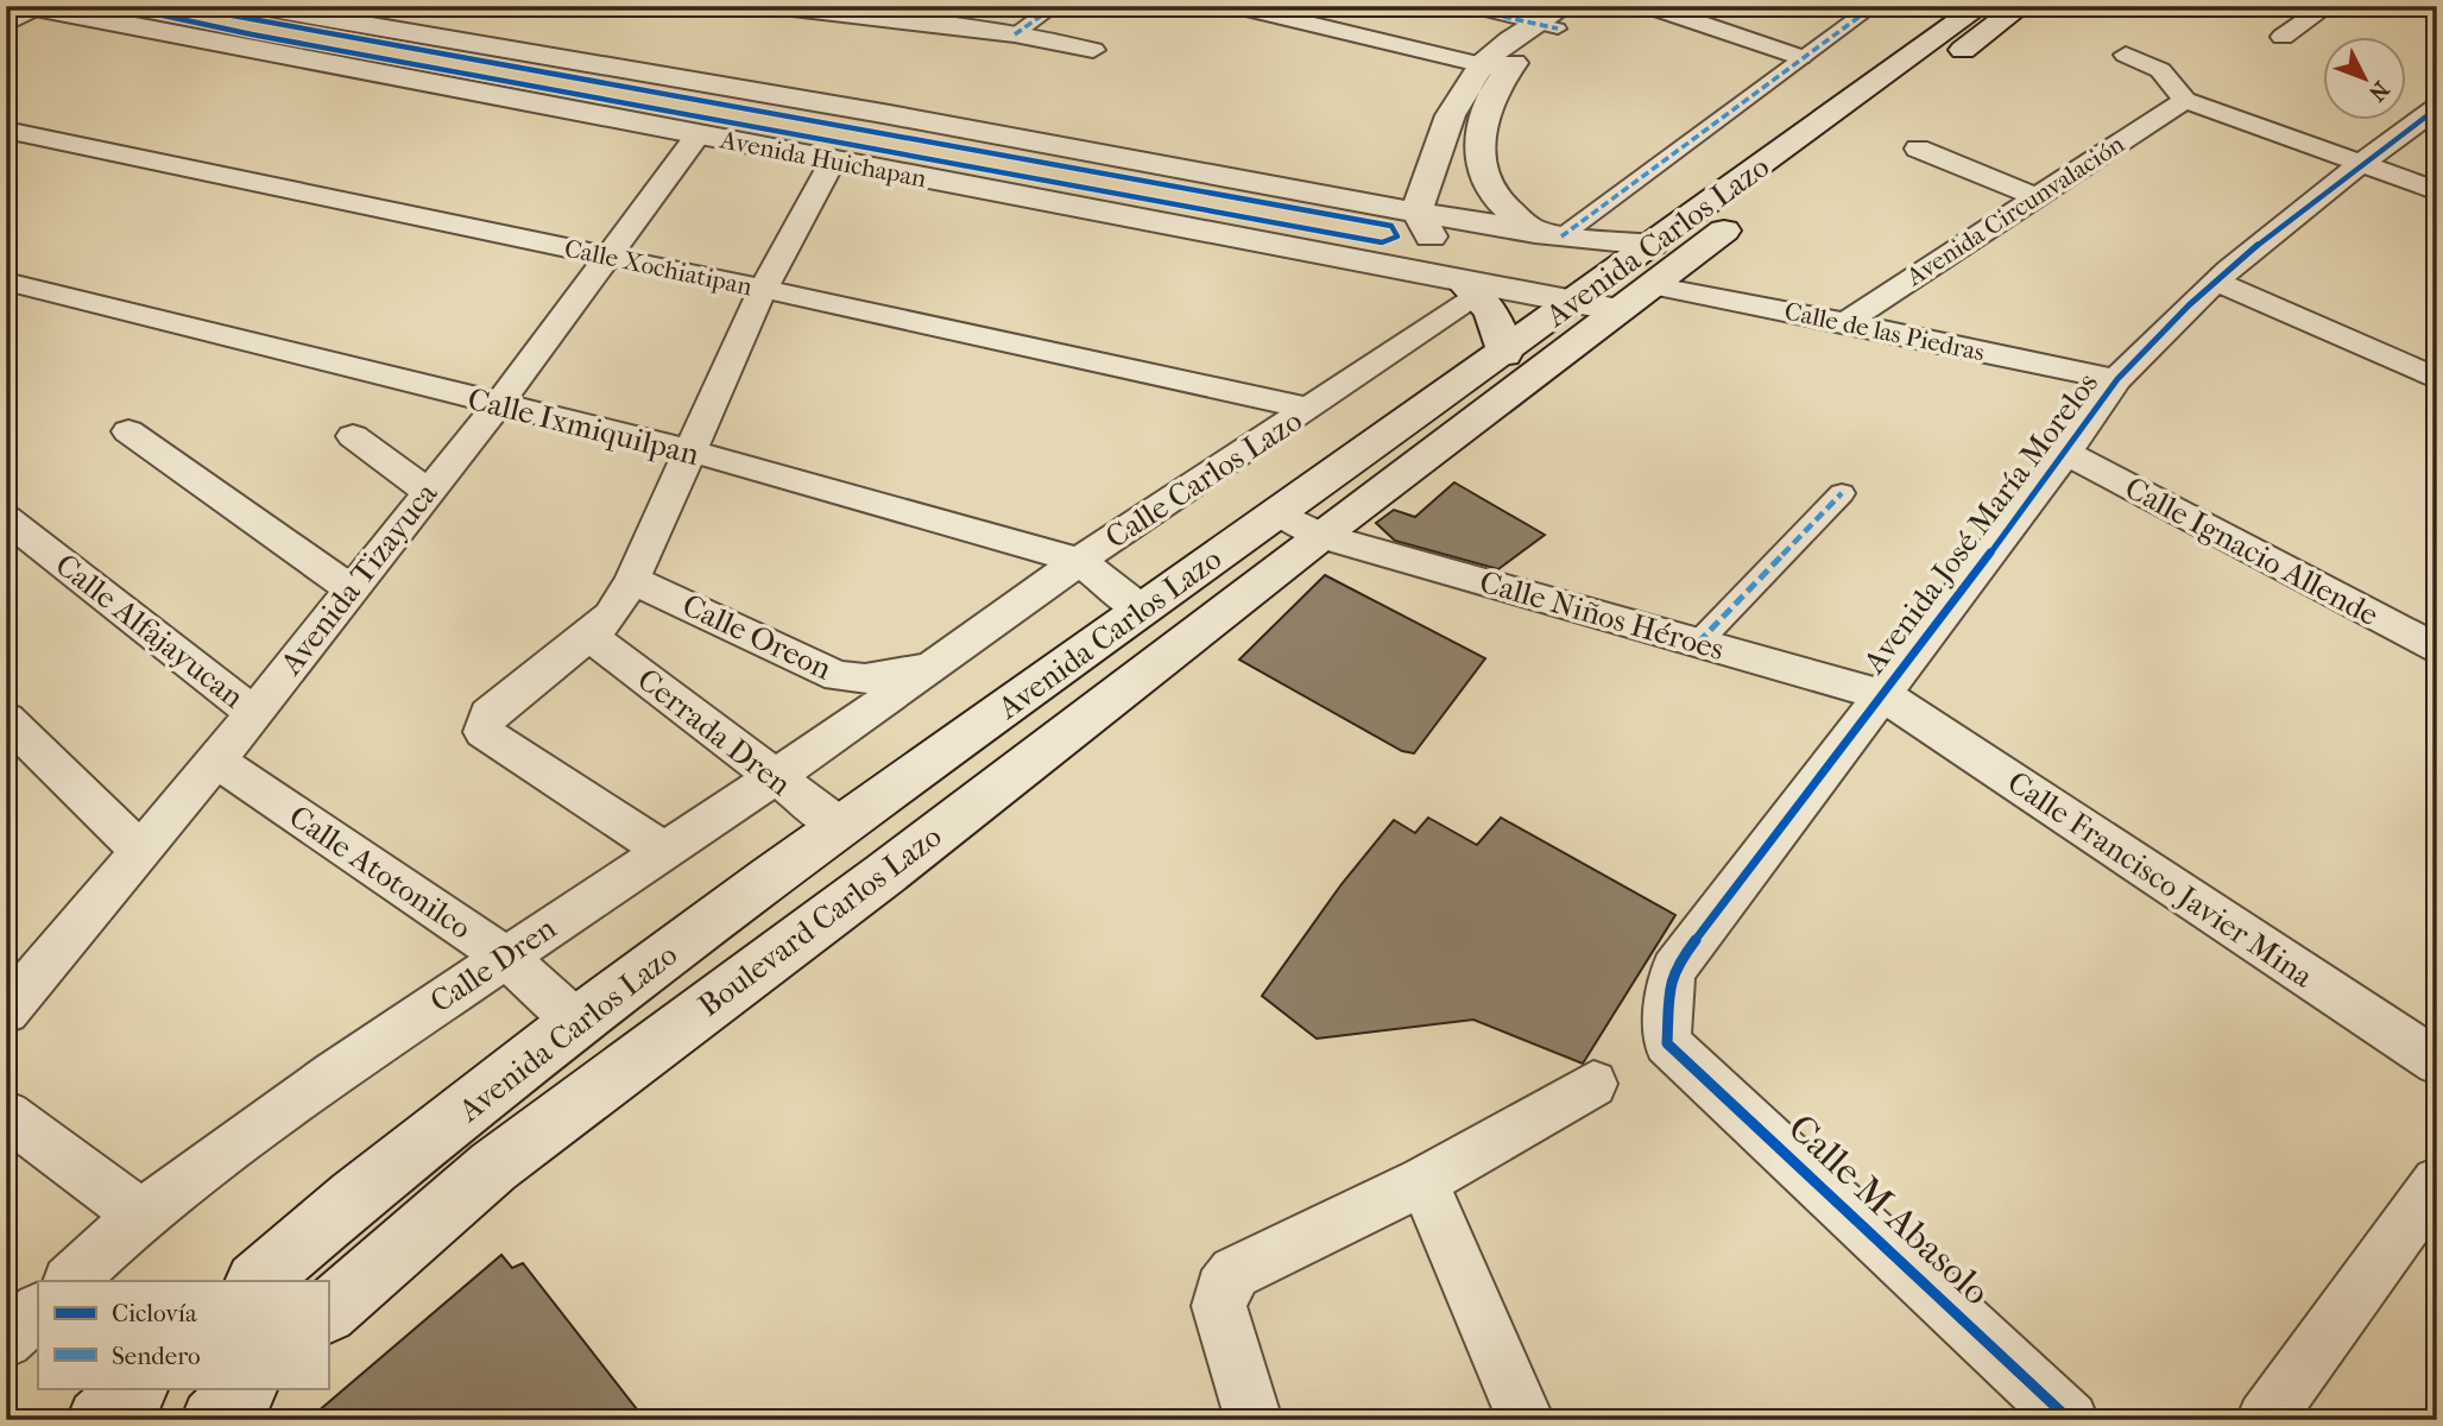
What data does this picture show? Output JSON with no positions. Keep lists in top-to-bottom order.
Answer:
{
  "streets": {
    "street": [
      "Avenida Huichapan",
      "Avenida Circunvalación",
      "Avenida Carlos Lazo",
      "Calle Xochiatipan",
      "Calle de las Piedras",
      "Calle Ixmiquilpan",
      "Calle Carlos Lazo",
      "Avenida José María Morelos",
      "Calle Ignacio Allende",
      "Avenida Tizayuca",
      "Calle Niños Héroes",
      "Calle Alfajayucan",
      "Calle Oreon",
      "Cerrada Dren",
      "Calle Atotonilco",
      "Calle Francisco Javier Mina",
      "Boulevard Carlos Lazo",
      "Calle Dren",
      "Calle M Abasolo"
    ]
  },
  "crossings": [
    ["Avenida Huichapan", "Avenida Carlos Lazo"],
    ["Avenida Huichapan", "Calle Carlos Lazo"],
    ["Avenida Huichapan", "Avenida Tizayuca"],
    ["Avenida Circunvalación", "Calle de las Piedras"],
    ["Avenida Carlos Lazo", "Calle Ixmiquilpan"],
    ["Avenida Carlos Lazo", "Calle Niños Héroes"],
    ["Avenida Carlos Lazo", "Cerrada Dren"],
    ["Avenida Carlos Lazo", "Calle Atotonilco"],
    ["Avenida Carlos Lazo", "Boulevard Carlos Lazo"],
    ["Calle Xochiatipan", "Calle Carlos Lazo"],
    ["Calle Xochiatipan", "Avenida Tizayuca"],
    ["Calle de las Piedras", "Avenida José María Morelos"],
    ["Calle Ixmiquilpan", "Calle Carlos Lazo"],
    ["Calle Ixmiquilpan", "Avenida Tizayuca"],
    ["Calle Carlos Lazo", "Calle Oreon"],
    ["Calle Carlos Lazo", "Calle Dren"],
    ["Avenida José María Morelos", "Calle Ignacio Allende"],
    ["Avenida José María Morelos", "Calle Niños Héroes"],
    ["Avenida José María Morelos", "Calle Francisco Javier Mina"],
    ["Avenida José María Morelos", "Calle M Abasolo"],
    ["Avenida Tizayuca", "Calle Alfajayucan"],
    ["Avenida Tizayuca", "Calle Atotonilco"],
    ["Calle Niños Héroes", "Calle Francisco Javier Mina"],
    ["Calle Niños Héroes", "Boulevard Carlos Lazo"],
    ["Calle Oreon", "Cerrada Dren"],
    ["Calle Oreon", "Calle Dren"],
    ["Cerrada Dren", "Calle Dren"],
    ["Calle Atotonilco", "Calle Dren"]
  ],
  "legend": ["Ciclovía", "Sendero"],
  "north": "bottom right"
}
